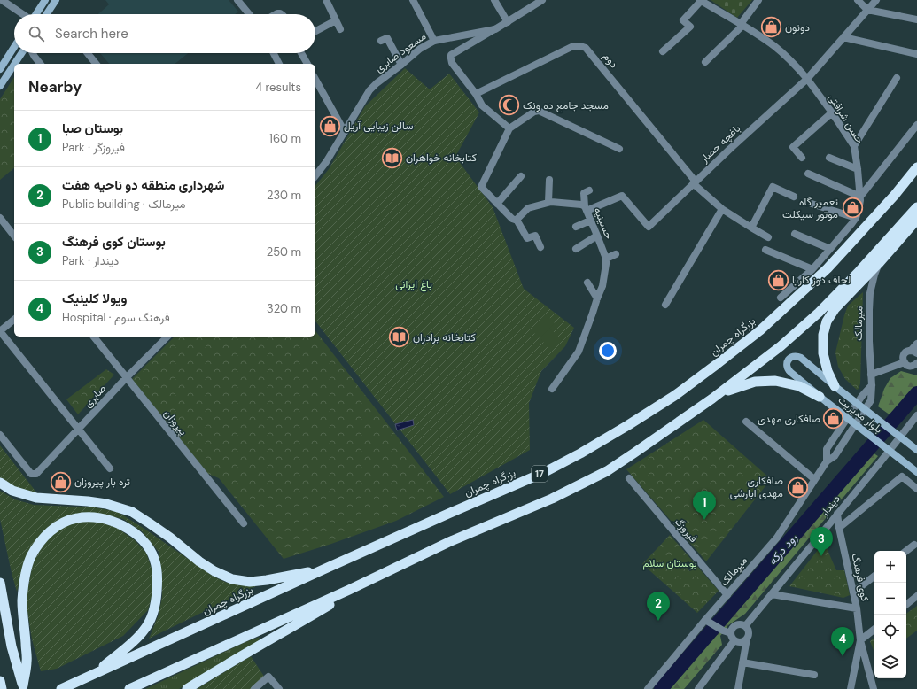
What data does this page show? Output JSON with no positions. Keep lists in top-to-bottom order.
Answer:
{
  "streets": {
    "highway": ["بزرگراه چمران", "17"],
    "main road": ["بلوار مدیریت"],
    "street": [
      "مسعود صابری",
      "دوم",
      "حسن شرافتی",
      "باغچه حصار",
      "حسینیه",
      "میرمالک",
      "صابری",
      "پیروزان",
      "دیندار",
      "فیروزگر",
      "کوی فرهنگ"
    ]
  },
  "crossings": [
    ["دوم", "باغچه حصار"],
    ["حسن شرافتی", "باغچه حصار"],
    ["باغچه حصار", "حسینیه"],
    ["میرمالک", "فیروزگر"],
    ["صابری", "پیروزان"],
    ["دیندار", "کوی فرهنگ"]
  ],
  "water": ["رود درکه"],
  "parks": ["باغ ایرانی", "بوستان سلام"],
  "places": {
    "shop": [
      "دونون",
      "سالن زیبایی آریل",
      "تعمیر گاه موتور سیکلت",
      "لحاف دوز کاریا",
      "صافکاری مهدی",
      "تره بار پیروزان",
      "صافکاری مهدی ابارشی"
    ],
    "mosque": ["مسجد جامع ده ونک"],
    "library": ["کتابخانه خواهران", "کتابخانه برادران"]
  },
  "page": {
    "search": "Search here",
    "heading": ["Nearby", "4 results"],
    "list": [
      {
        "mark": "1",
        "name": "بوستان صبا",
        "note": "Park · فیروزگر",
        "value": "160 m"
      },
      {
        "mark": "2",
        "name": "شهرداری منطقه دو ناحیه هفت",
        "note": "Public building · میرمالک",
        "value": "230 m"
      },
      {
        "mark": "3",
        "name": "بوستان کوی فرهنگ",
        "note": "Park · دیندار",
        "value": "250 m"
      },
      {
        "mark": "4",
        "name": "ویولا کلینیک",
        "note": "Hospital · فرهنگ سوم",
        "value": "320 m"
      }
    ],
    "pins": [
      "1",
      "3",
      "2",
      "4"
    ],
    "map_buttons": ["+", "−"]
  }
}
